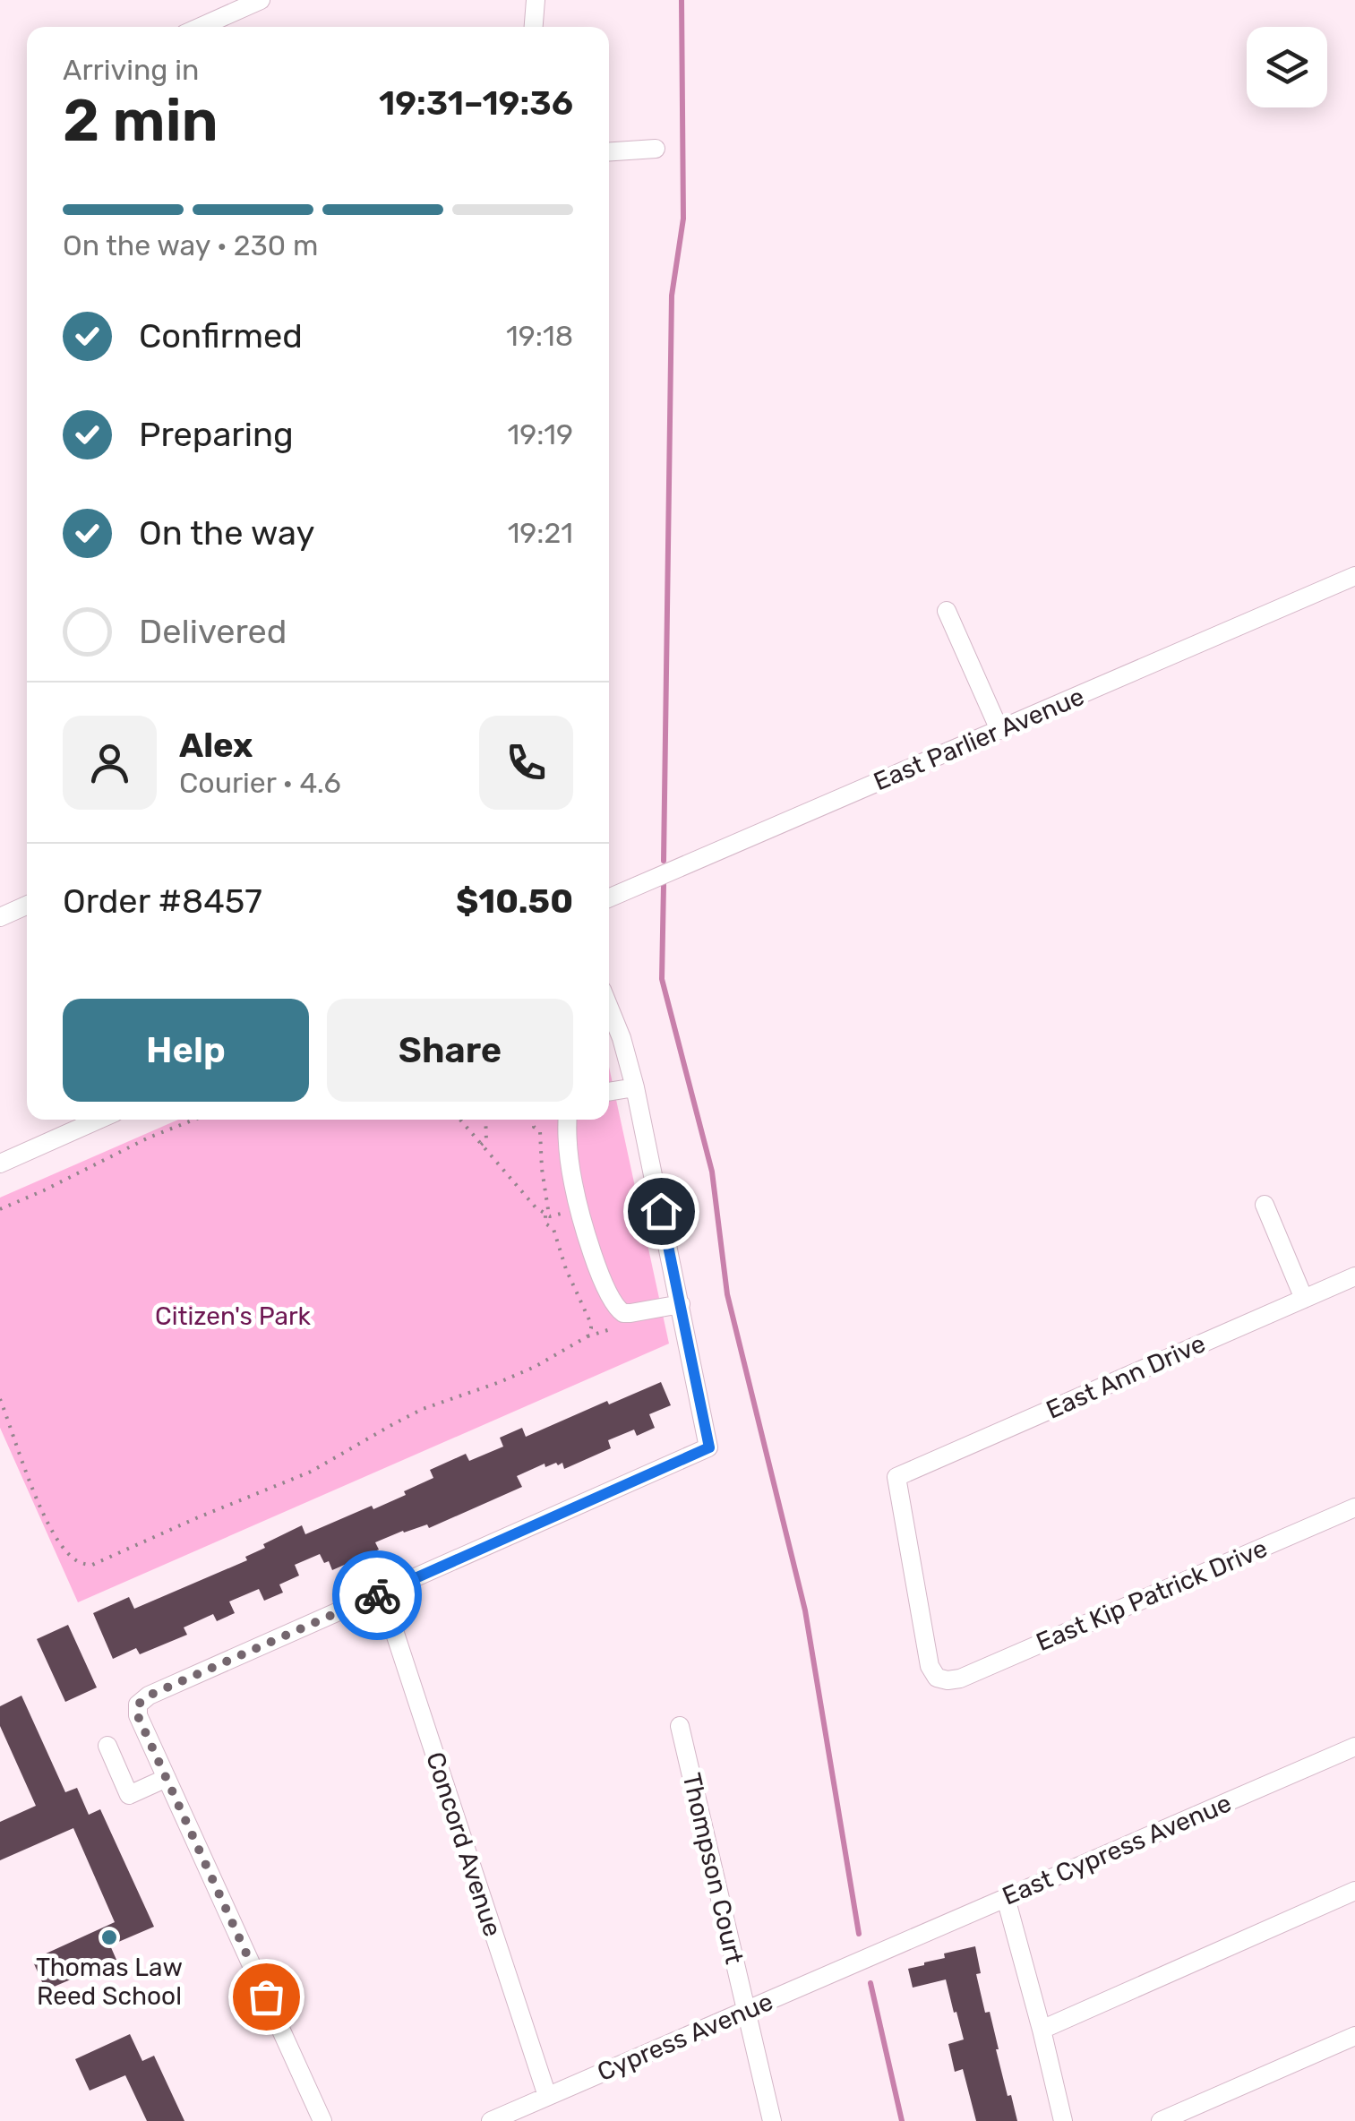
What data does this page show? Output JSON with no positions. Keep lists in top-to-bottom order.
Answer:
{
  "streets": {
    "street": [
      "East Parlier Avenue",
      "East Ann Drive",
      "East Kip Patrick Drive",
      "Concord Avenue",
      "East Cypress Avenue",
      "Thompson Court",
      "Cypress Avenue"
    ]
  },
  "crossings": [
    ["East Ann Drive", "East Kip Patrick Drive"],
    ["Concord Avenue", "Cypress Avenue"],
    ["East Cypress Avenue", "Cypress Avenue"],
    ["Thompson Court", "Cypress Avenue"]
  ],
  "parks": ["Citizen's Park"],
  "places": ["Thomas Law Reed School"],
  "page": {
    "heading": ["2 min", "Arriving in", "19:31–19:36"],
    "panel": [
      "Alex",
      "Courier · 4.6",
      "Order #8457",
      "$10.50"
    ],
    "bar": "On the way · 230 m",
    "list": [
      ["Confirmed", "19:18"],
      ["Preparing", "19:19"],
      ["On the way", "19:21"],
      "Delivered"
    ],
    "buttons": ["Help", "Share"]
  }
}
